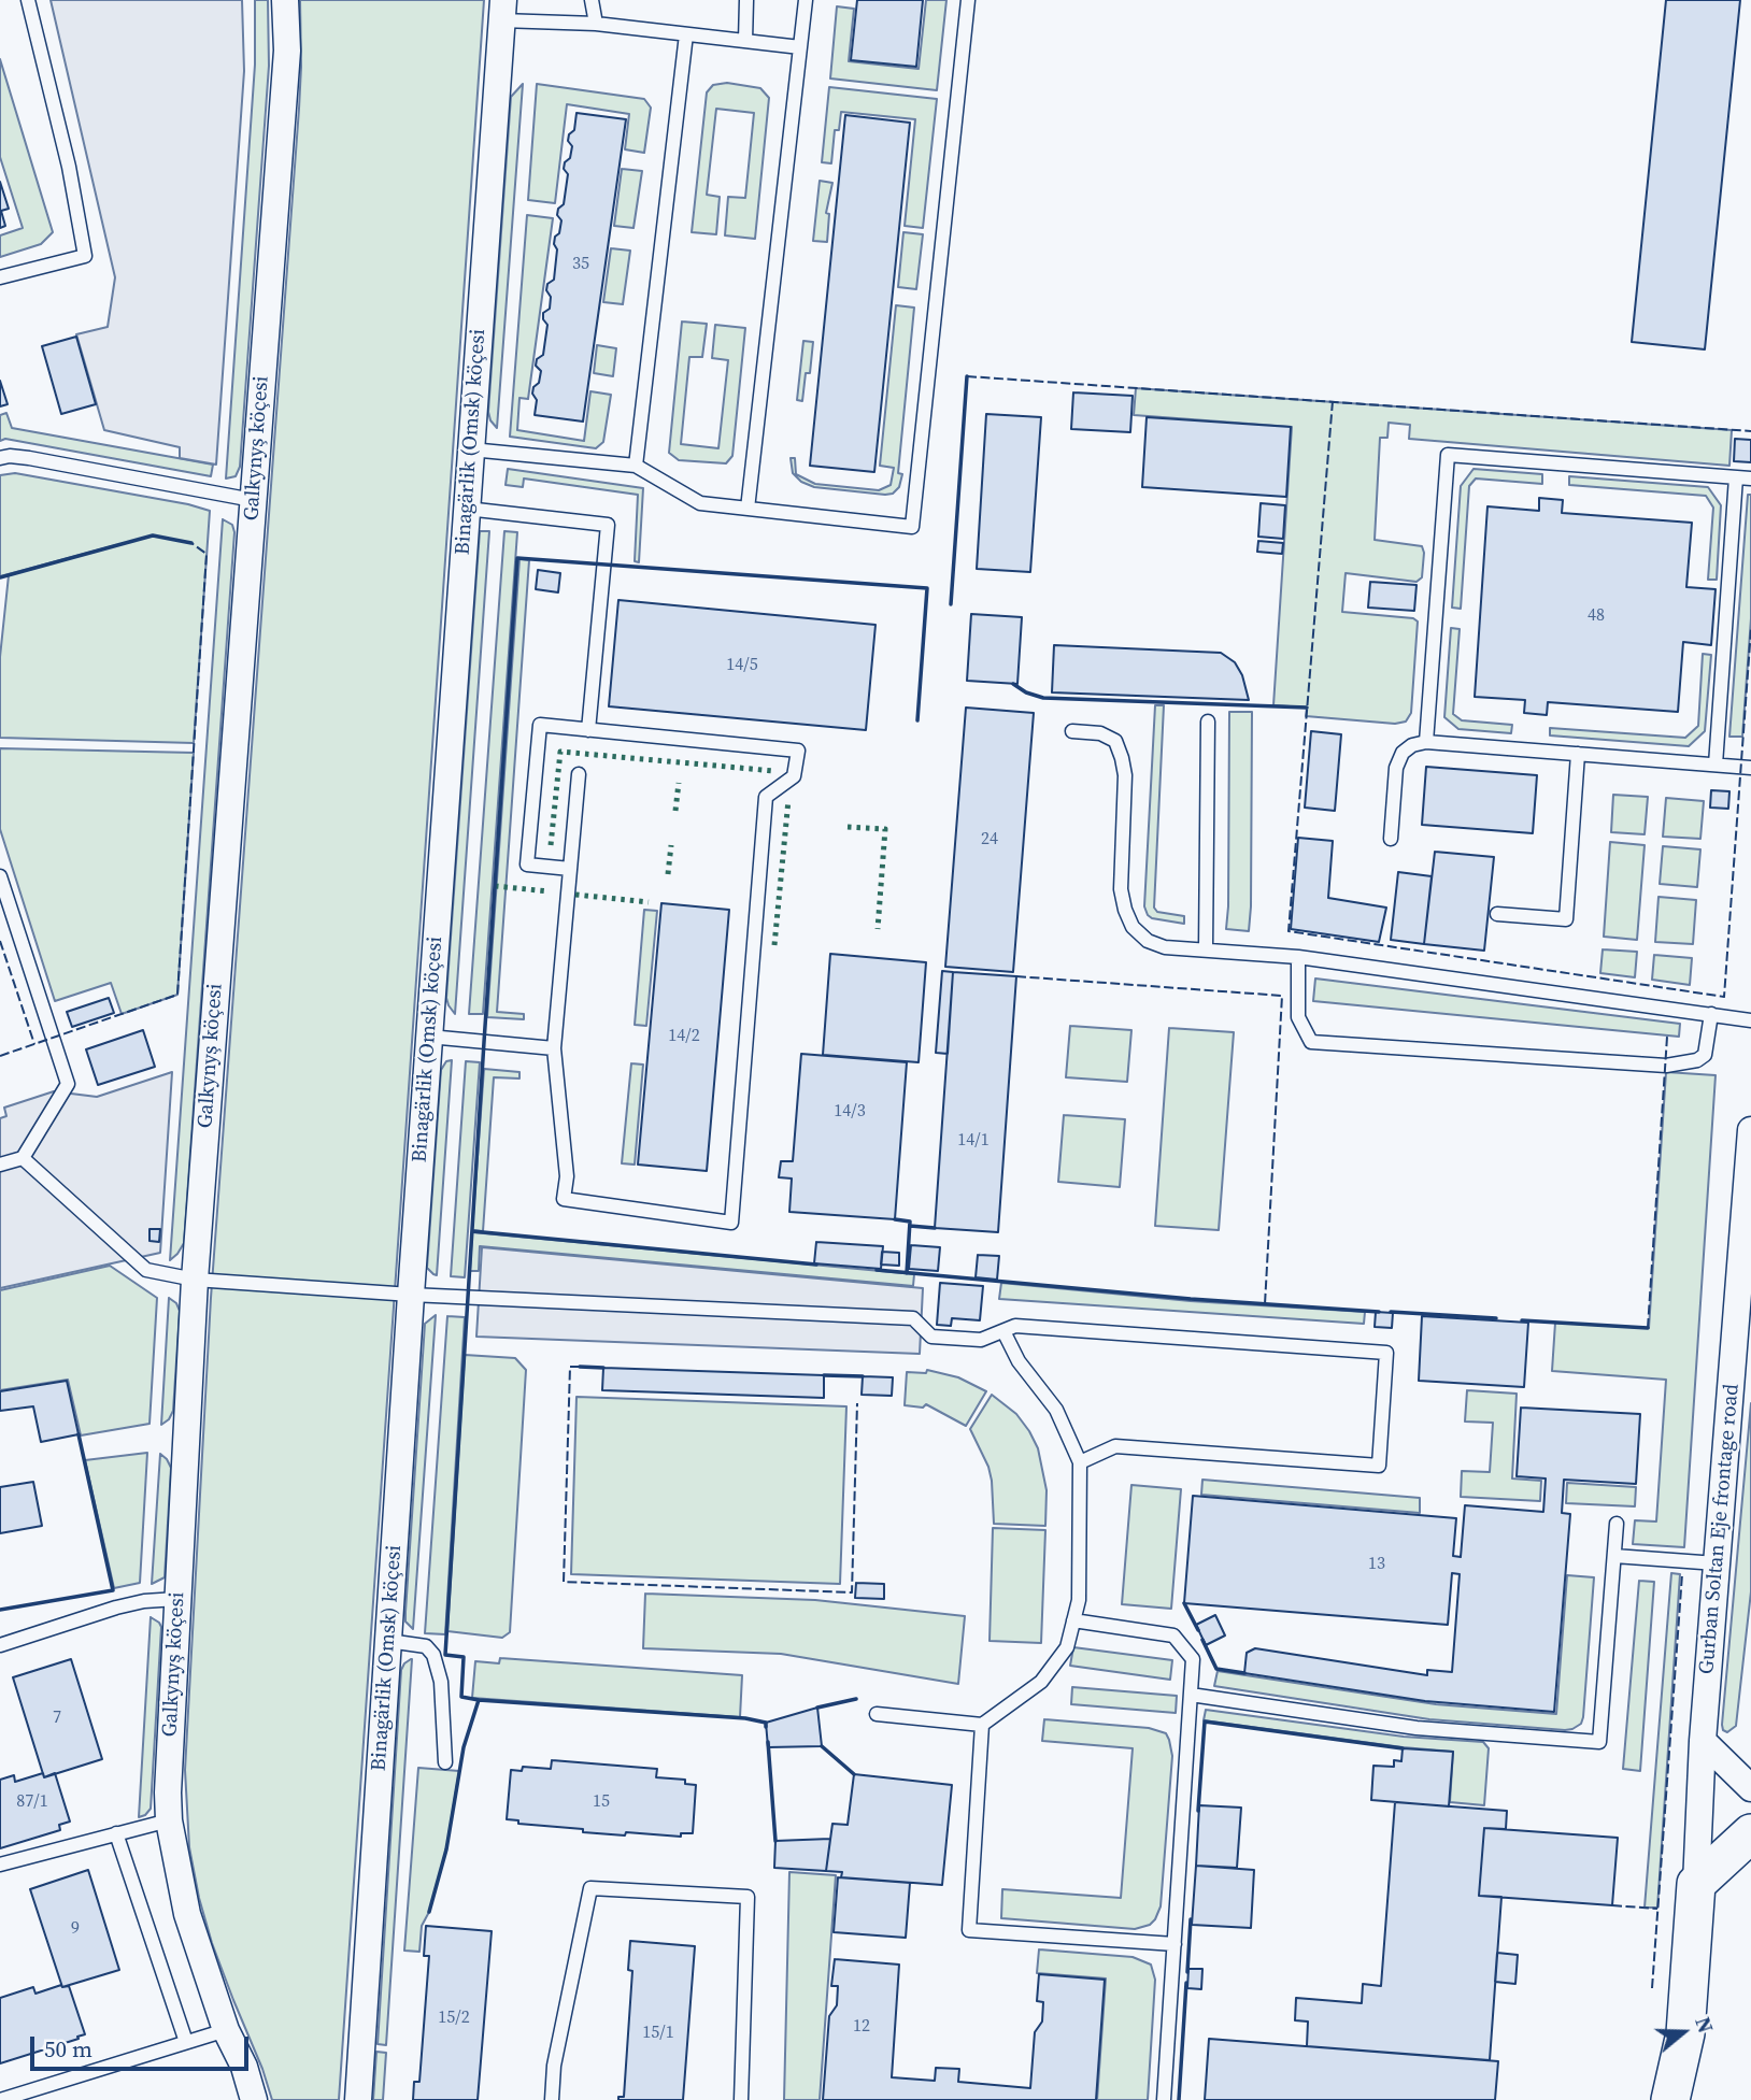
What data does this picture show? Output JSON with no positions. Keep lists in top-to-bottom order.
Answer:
{
  "streets": {
    "street": ["Binagärlik (Omsk) köçesi", "Galkynyş köçesi", "Gurban Soltan Eje frontage road"]
  },
  "house_numbers": [
    "35",
    "48",
    "14/5",
    "24",
    "14/2",
    "14/3",
    "14/1",
    "13",
    "7",
    "87/1",
    "15",
    "9",
    "15/2",
    "12",
    "15/1"
  ],
  "scale_bar": "50 m",
  "north": "right"
}
